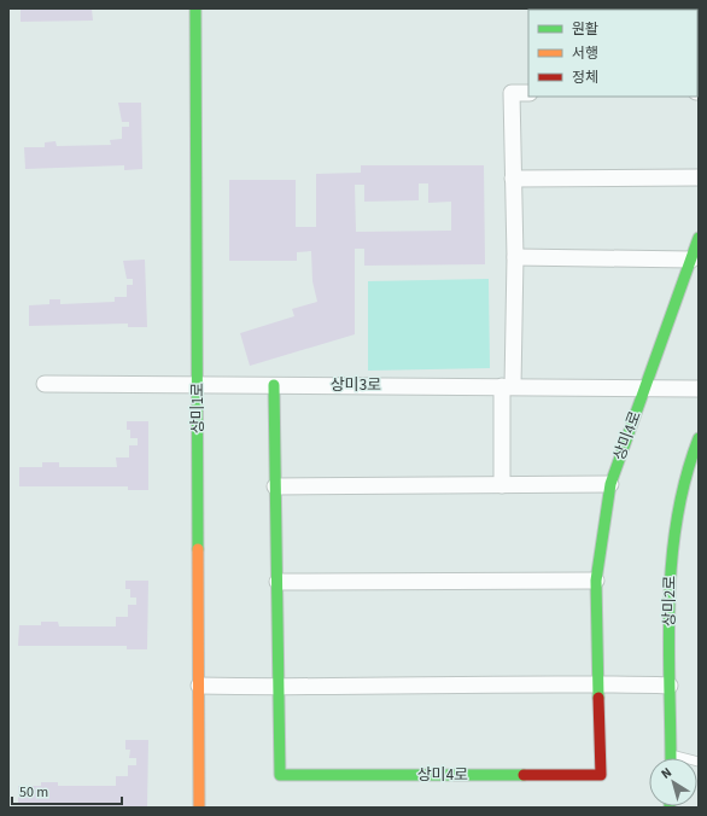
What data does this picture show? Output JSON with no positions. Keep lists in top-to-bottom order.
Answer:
{
  "streets": {
    "street": [
      "상미3로",
      "상미1로",
      "상미4로",
      "상미2로"
    ]
  },
  "crossings": [
    ["상미3로", "상미1로"],
    ["상미3로", "상미4로"]
  ],
  "legend": ["원활", "서행", "정체"],
  "scale_bar": "50 m",
  "north": "top left"
}
